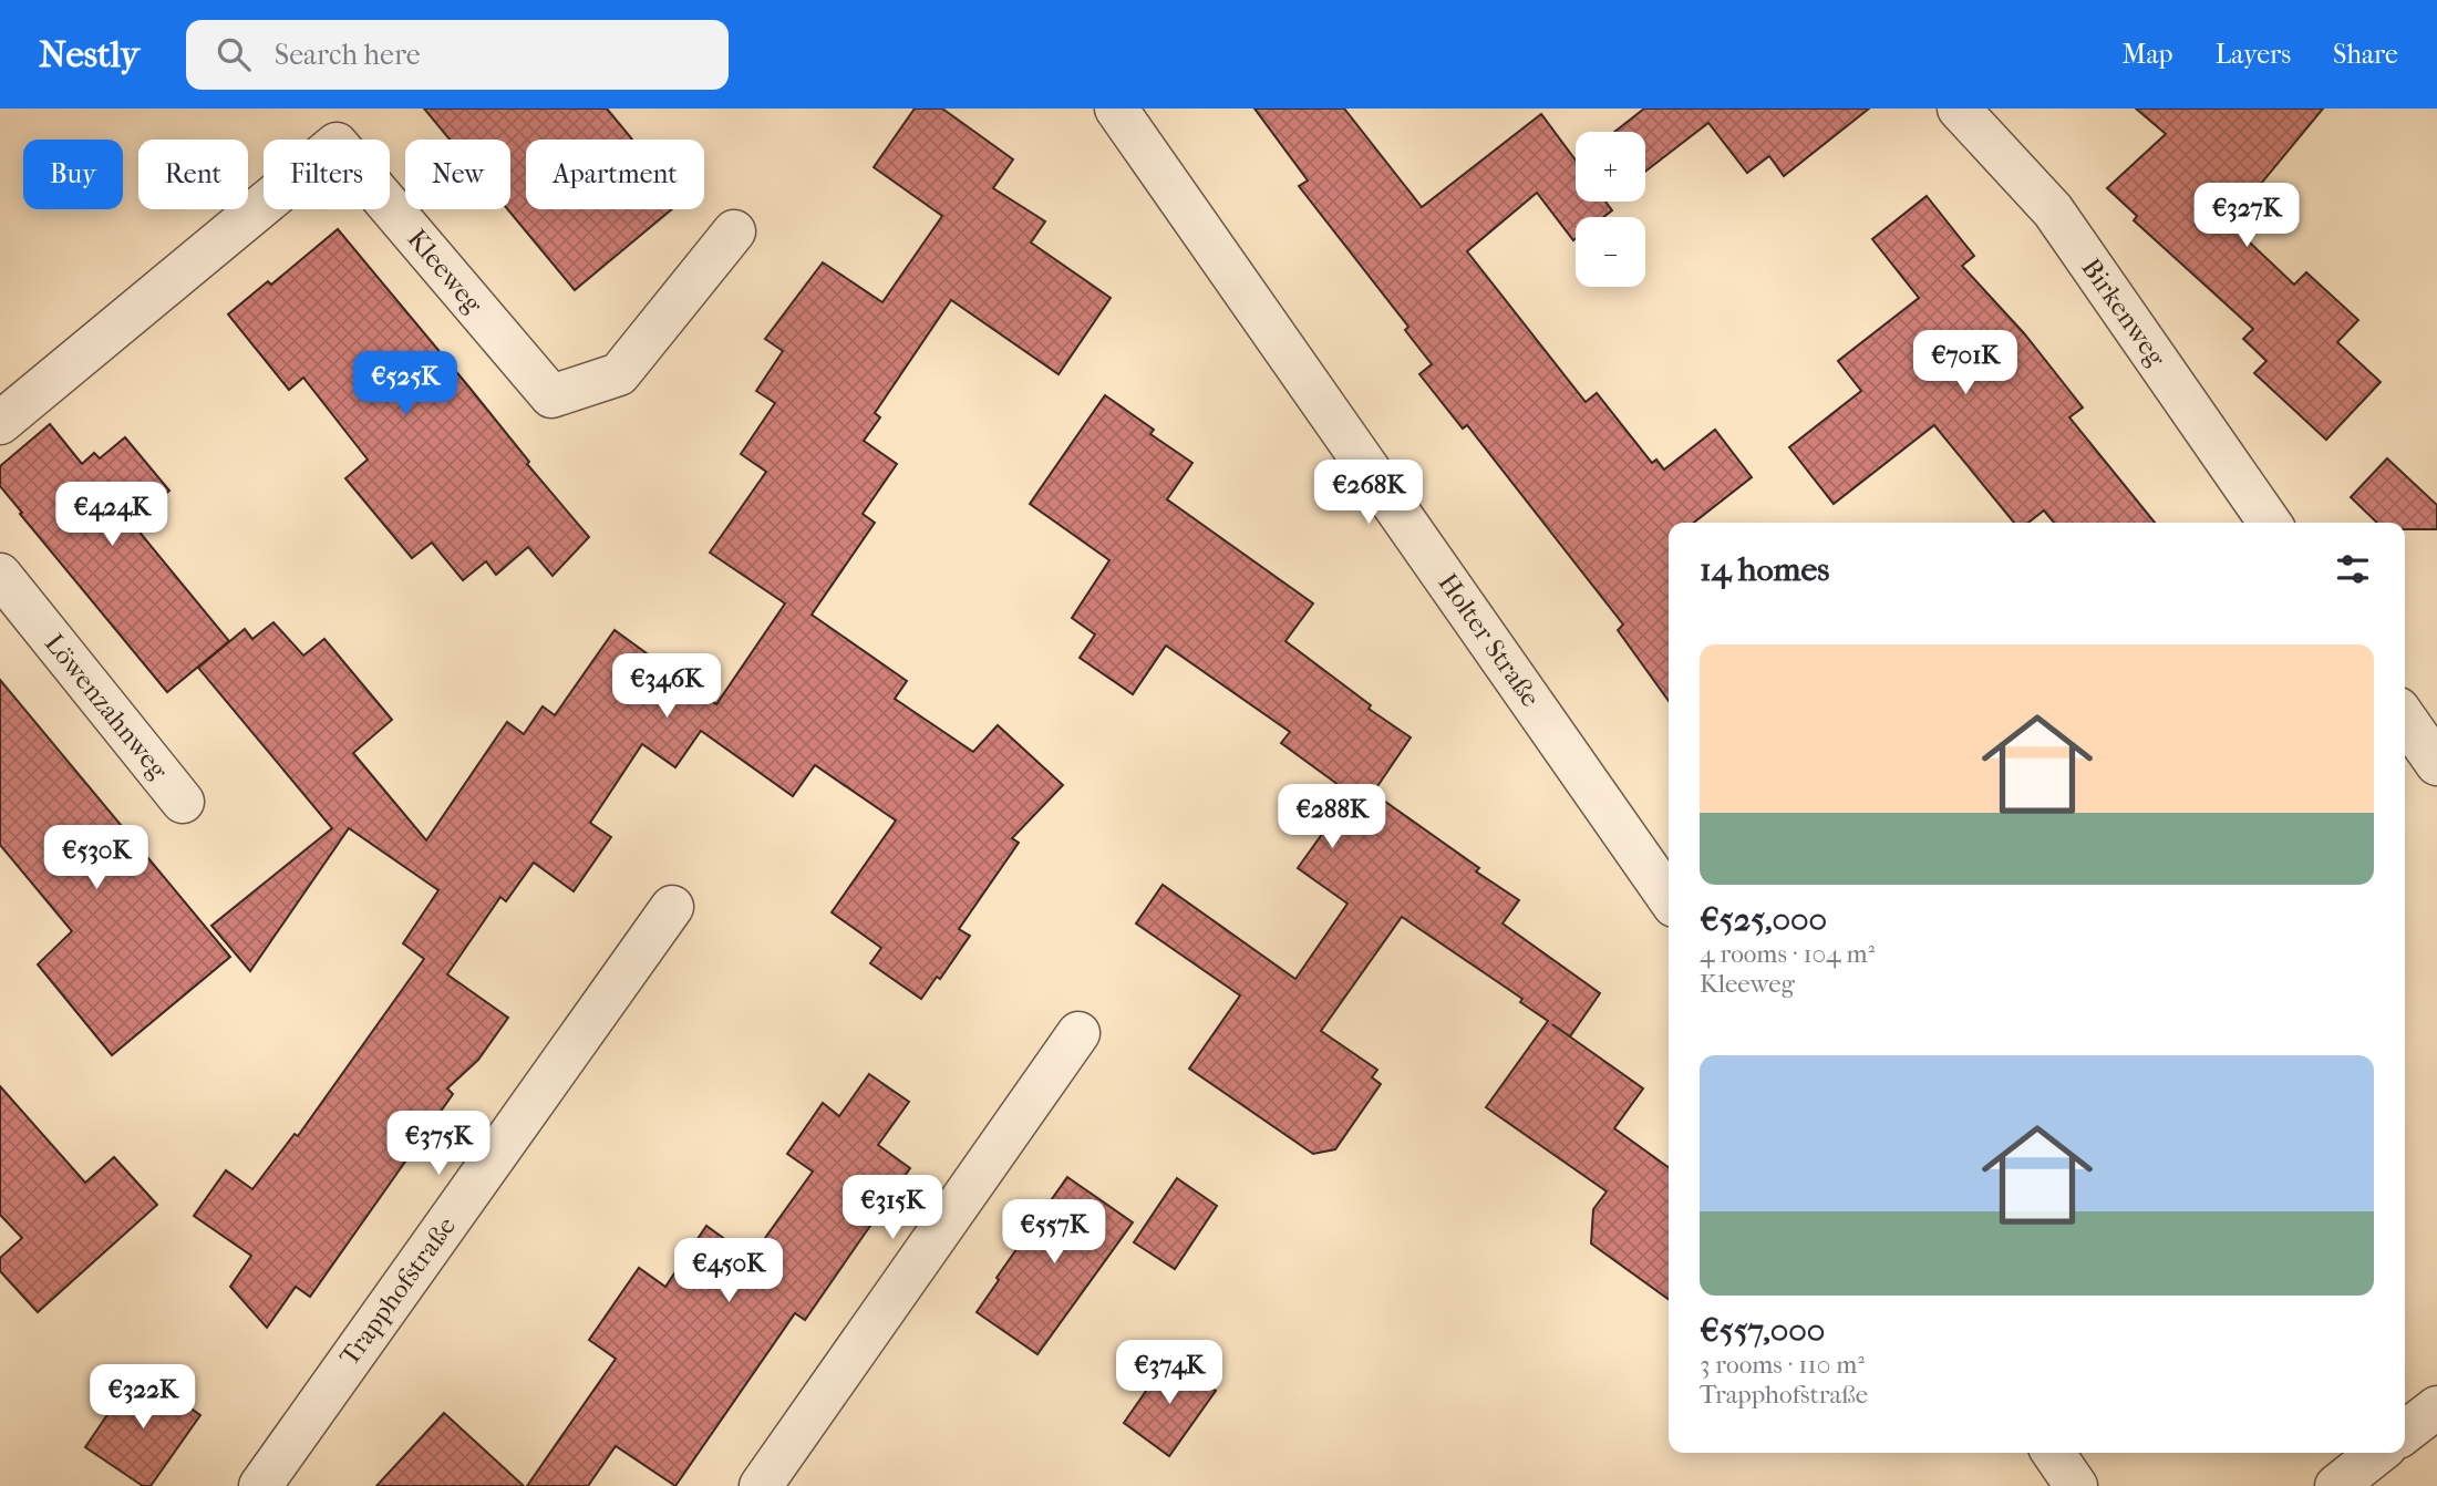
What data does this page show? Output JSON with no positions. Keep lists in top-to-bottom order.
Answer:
{
  "streets": {
    "street": [
      "Kleeweg",
      "Birkenweg",
      "Holter Straße",
      "Löwenzahnweg",
      "Trapphofstraße"
    ]
  },
  "page": {
    "header": "Nestly",
    "search": "Search here",
    "nav": ["Map", "Layers", "Share"],
    "map_buttons": ["+", "−"],
    "chip": [
      "Buy",
      "Rent",
      "Filters",
      "New",
      "Apartment"
    ],
    "price": [
      "€327K",
      "€701K",
      "€525K",
      "€268K",
      "€424K",
      "€346K",
      "€288K",
      "€530K",
      "€375K",
      "€315K",
      "€557K",
      "€450K",
      "€374K",
      "€322K"
    ],
    "heading": "14 homes",
    "list": [
      {
        "name": "€525,000",
        "note": "4 rooms · 104 m² · Kleeweg"
      },
      {
        "name": "€557,000",
        "note": "3 rooms · 110 m² · Trapphofstraße"
      }
    ]
  }
}
